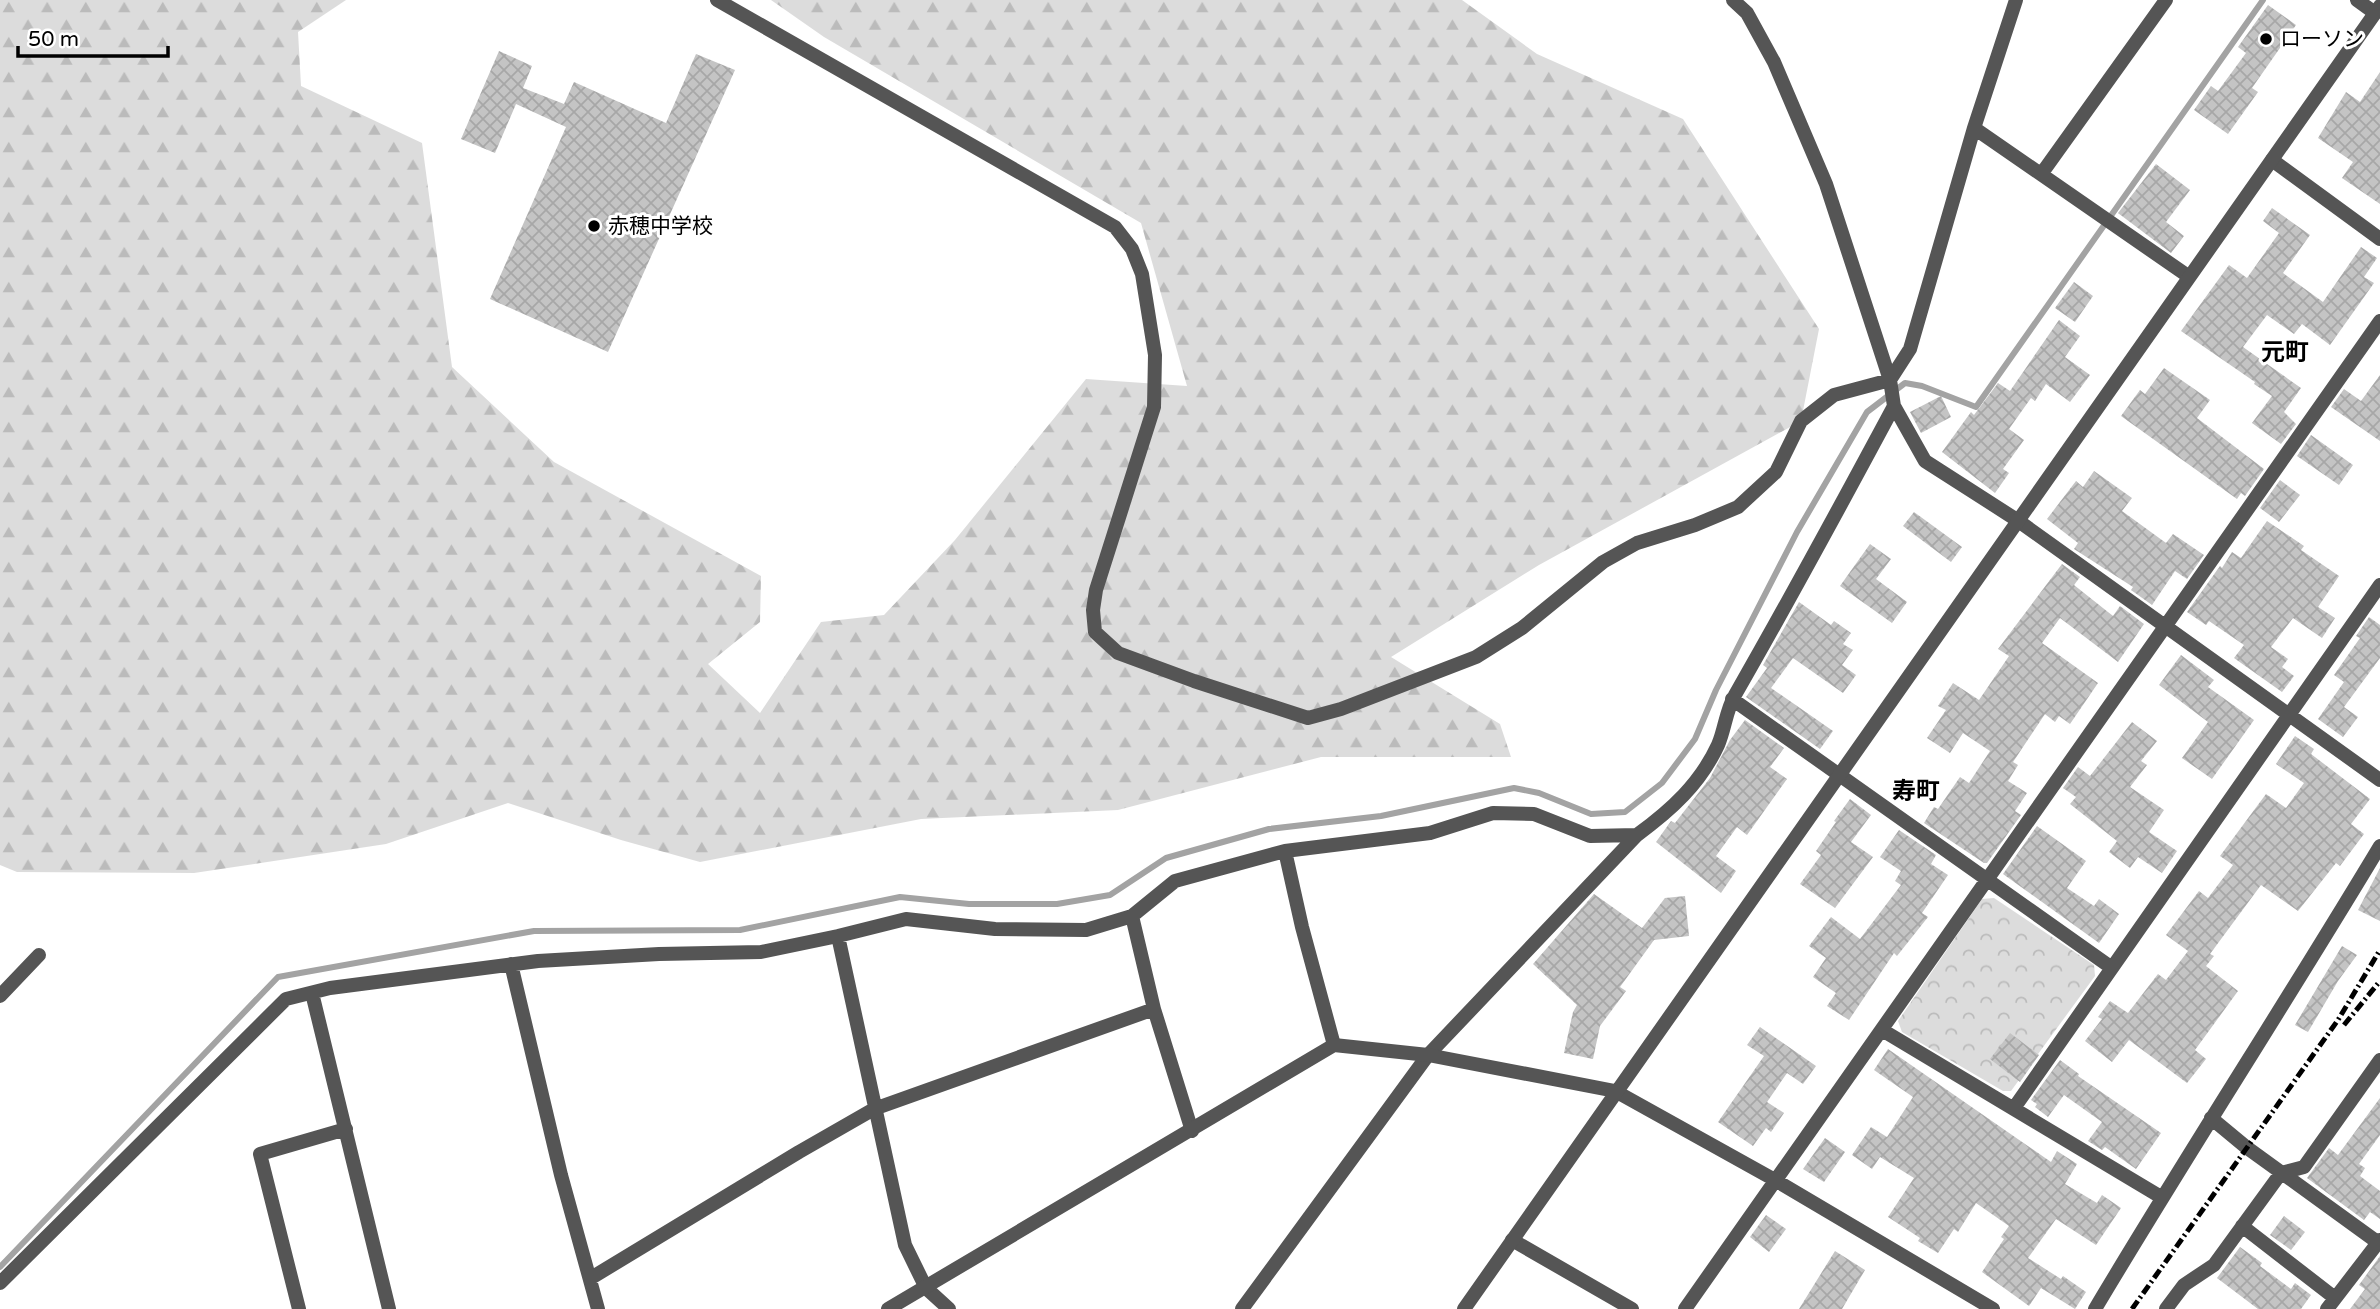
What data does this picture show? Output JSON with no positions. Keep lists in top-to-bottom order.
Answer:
{
  "districts": ["元町", "寿町"],
  "places": ["ローソン", "赤穂中学校"],
  "scale_bar": "50 m"
}
